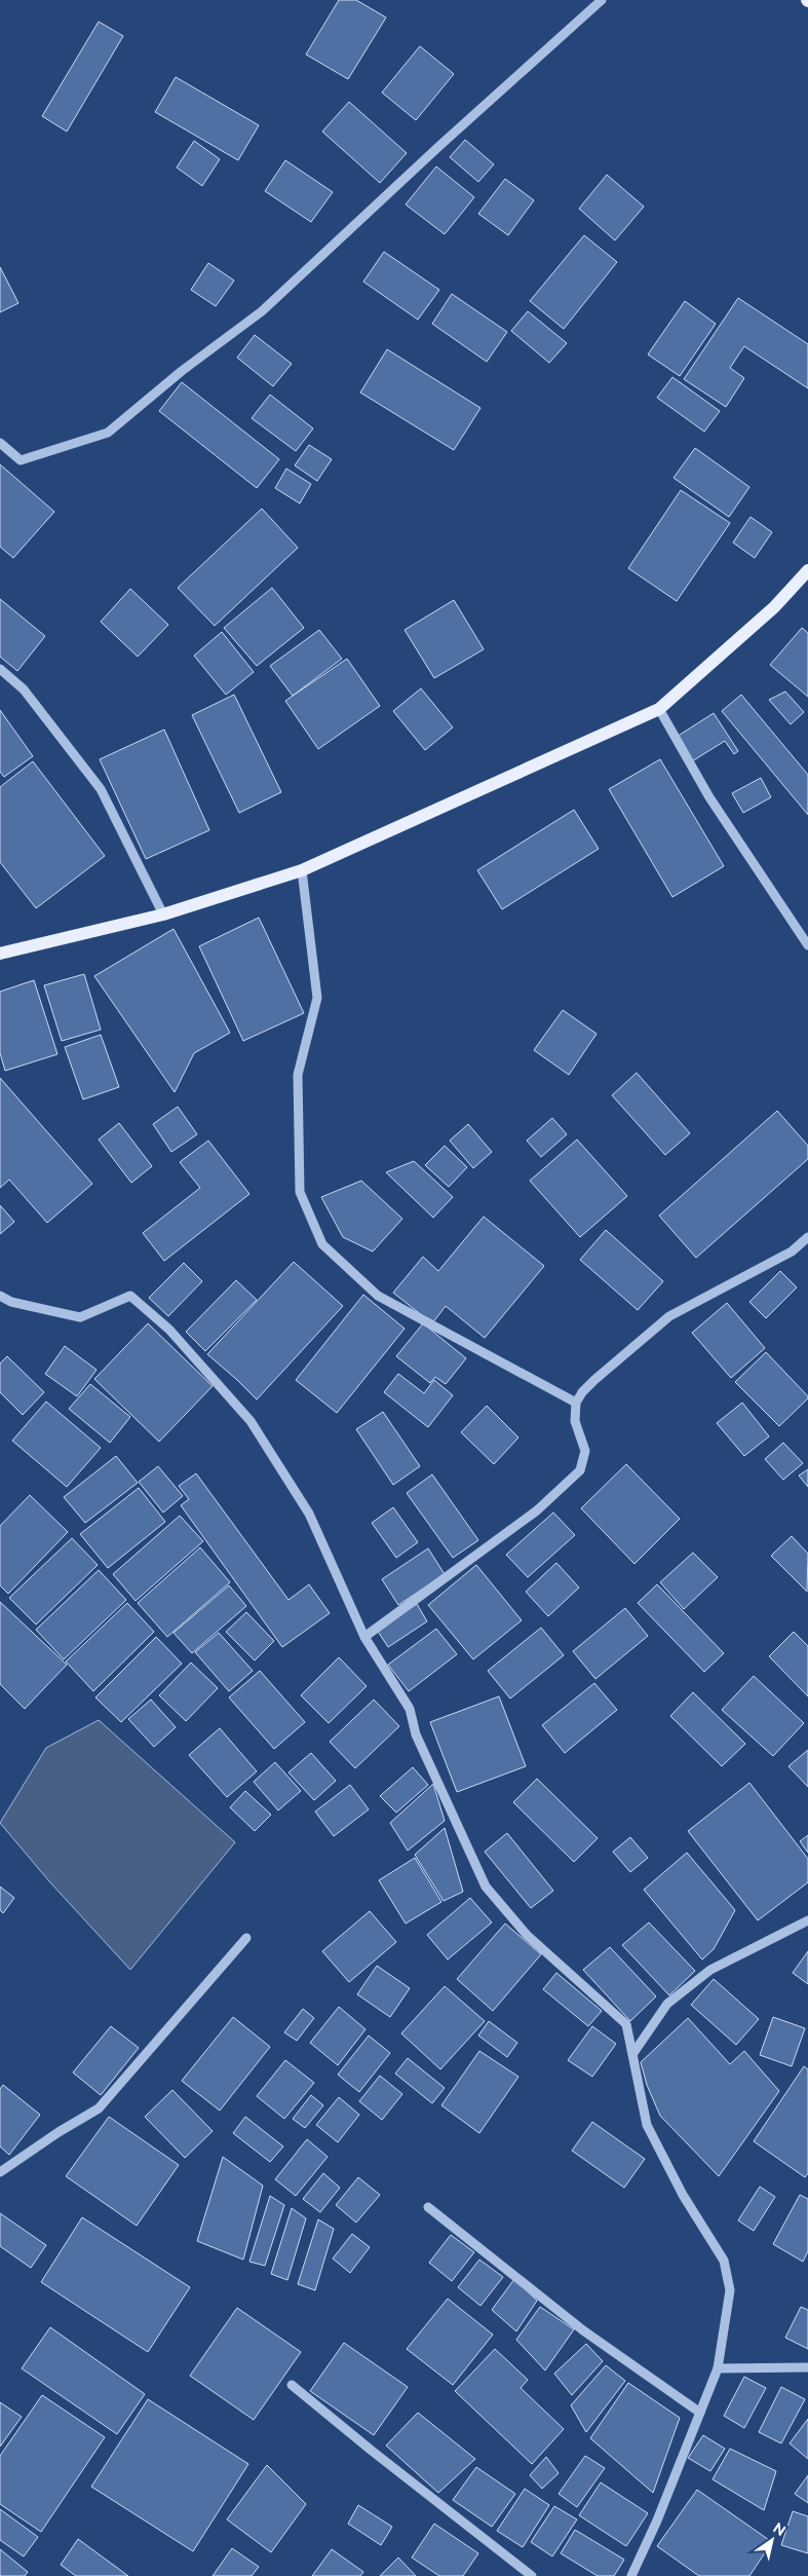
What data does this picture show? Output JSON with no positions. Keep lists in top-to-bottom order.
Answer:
{
  "north": "top right"
}
